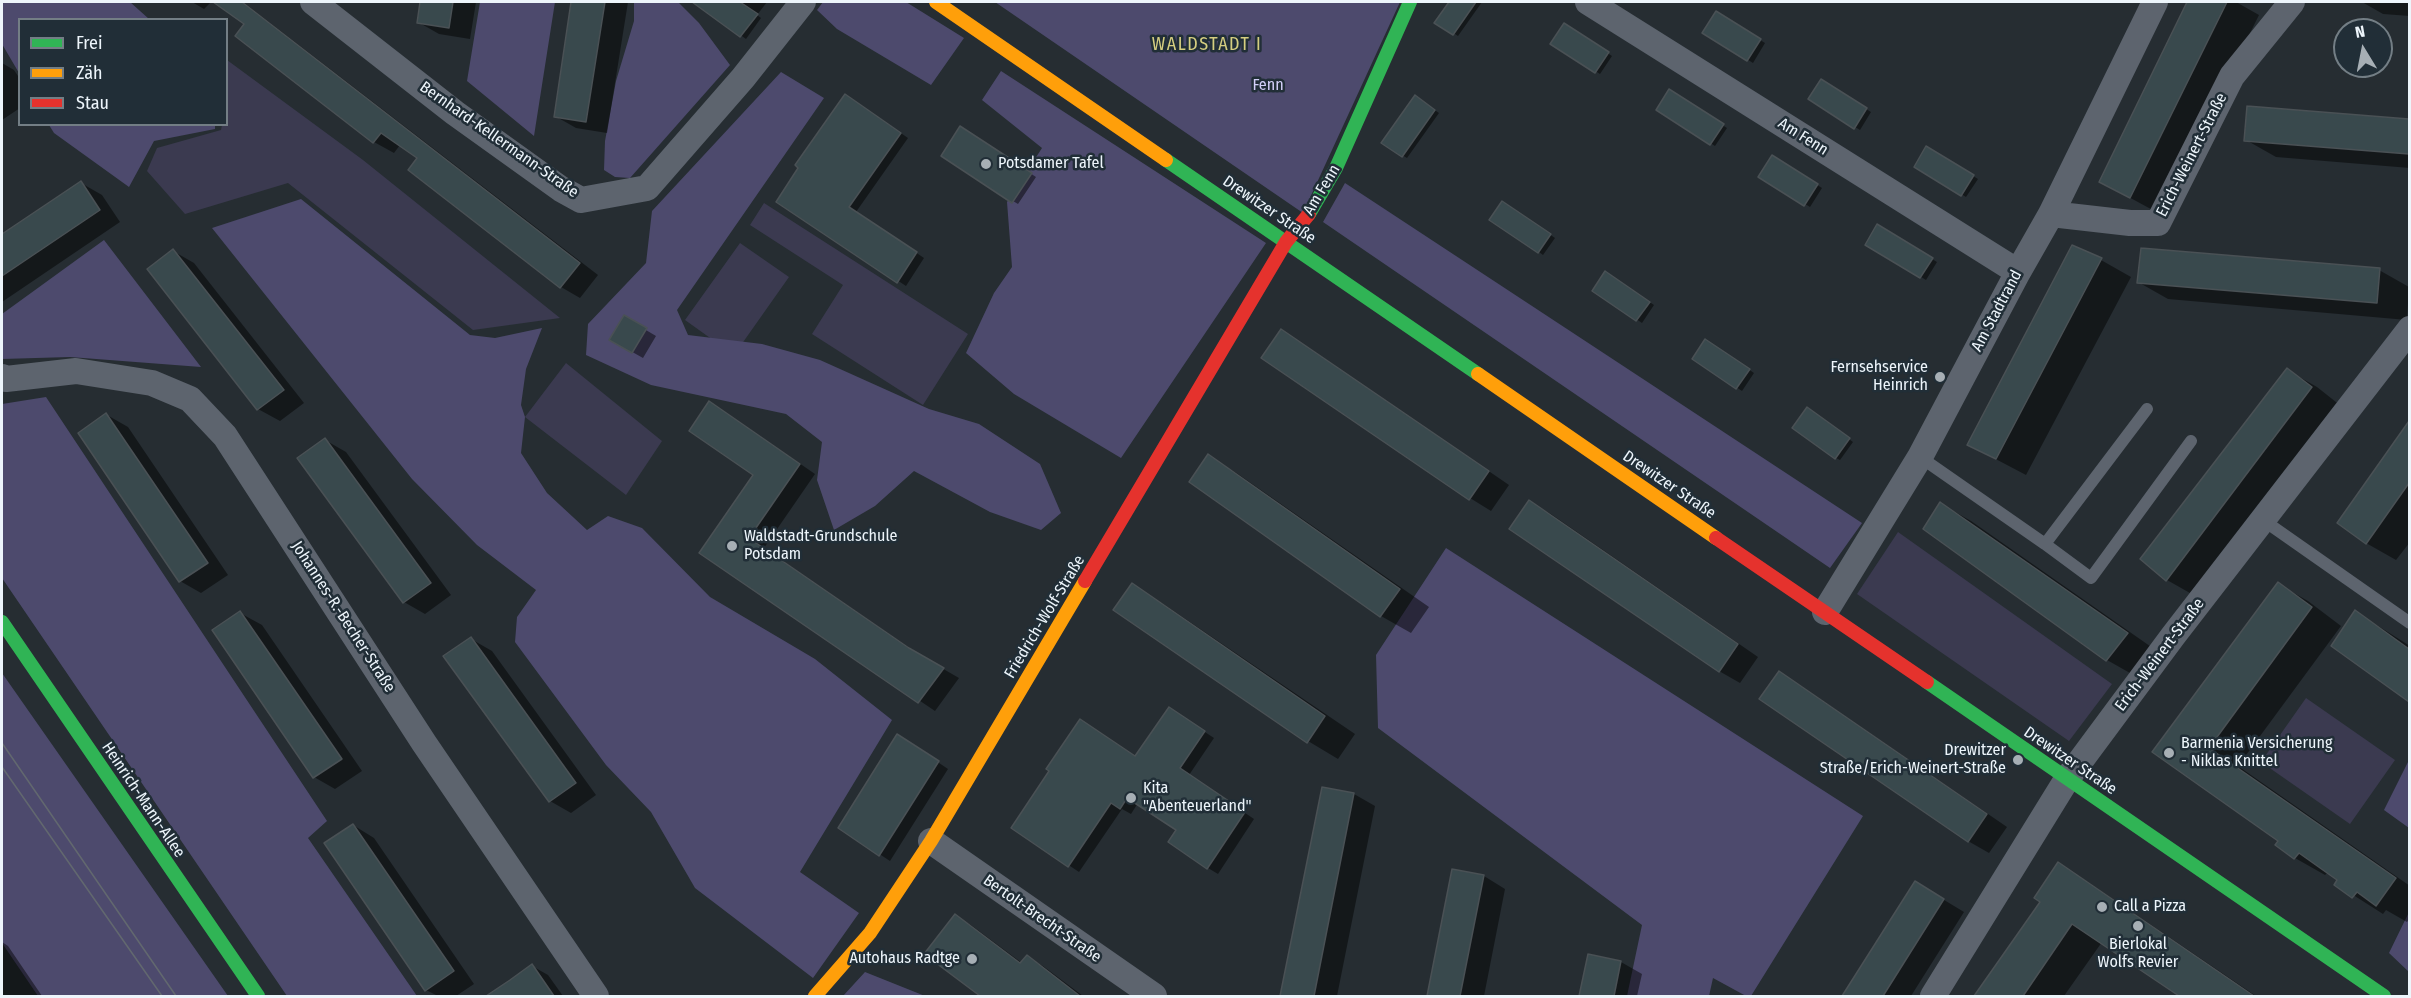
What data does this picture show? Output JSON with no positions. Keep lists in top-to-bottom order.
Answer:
{
  "streets": {
    "street": [
      "Am Fenn",
      "Bernhard-Kellermann-Straße",
      "Erich-Weinert-Straße",
      "Drewitzer Straße",
      "Am Stadtrand",
      "Johannes-R.-Becher-Straße",
      "Friedrich-Wolf-Straße",
      "Heinrich-Mann-Allee",
      "Bertolt-Brecht-Straße"
    ]
  },
  "crossings": [
    ["Am Fenn", "Drewitzer Straße"],
    ["Am Fenn", "Am Stadtrand"],
    ["Am Fenn", "Friedrich-Wolf-Straße"],
    ["Erich-Weinert-Straße", "Drewitzer Straße"],
    ["Erich-Weinert-Straße", "Am Stadtrand"],
    ["Drewitzer Straße", "Am Stadtrand"],
    ["Drewitzer Straße", "Friedrich-Wolf-Straße"],
    ["Friedrich-Wolf-Straße", "Bertolt-Brecht-Straße"]
  ],
  "districts": ["WALDSTADT I"],
  "parks": ["Fenn"],
  "places": [
    "Potsdamer Tafel",
    "Fernsehservice Heinrich",
    "Waldstadt-Grundschule Potsdam",
    "Barmenia Versicherung - Niklas Knittel",
    "Drewitzer Straße/Erich-Weinert-Straße",
    "Kita \"Abenteuerland\"",
    "Call a Pizza",
    "Bierlokal Wolfs Revier",
    "Autohaus Radtge"
  ],
  "legend": ["Frei", "Zäh", "Stau"],
  "north": "top"
}
